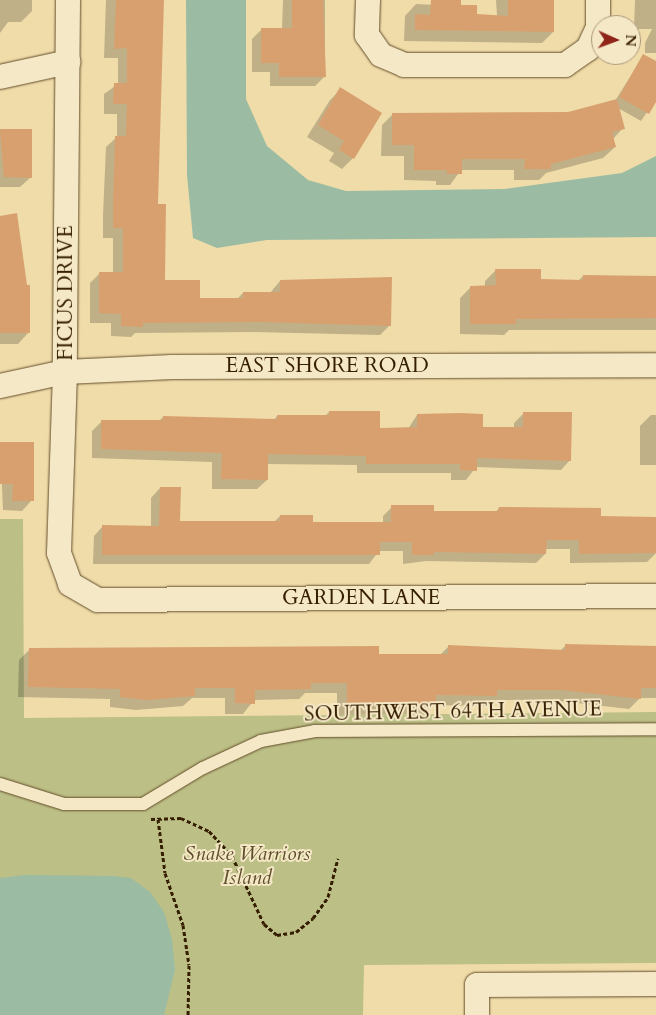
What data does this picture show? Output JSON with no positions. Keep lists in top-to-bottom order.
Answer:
{
  "streets": {
    "street": ["FICUS DRIVE", "EAST SHORE ROAD", "GARDEN LANE"],
    "lane": ["SOUTHWEST 64TH AVENUE"]
  },
  "crossings": [
    ["FICUS DRIVE", "EAST SHORE ROAD"],
    ["FICUS DRIVE", "GARDEN LANE"]
  ],
  "parks": ["Snake Warriors Island"],
  "north": "right"
}
